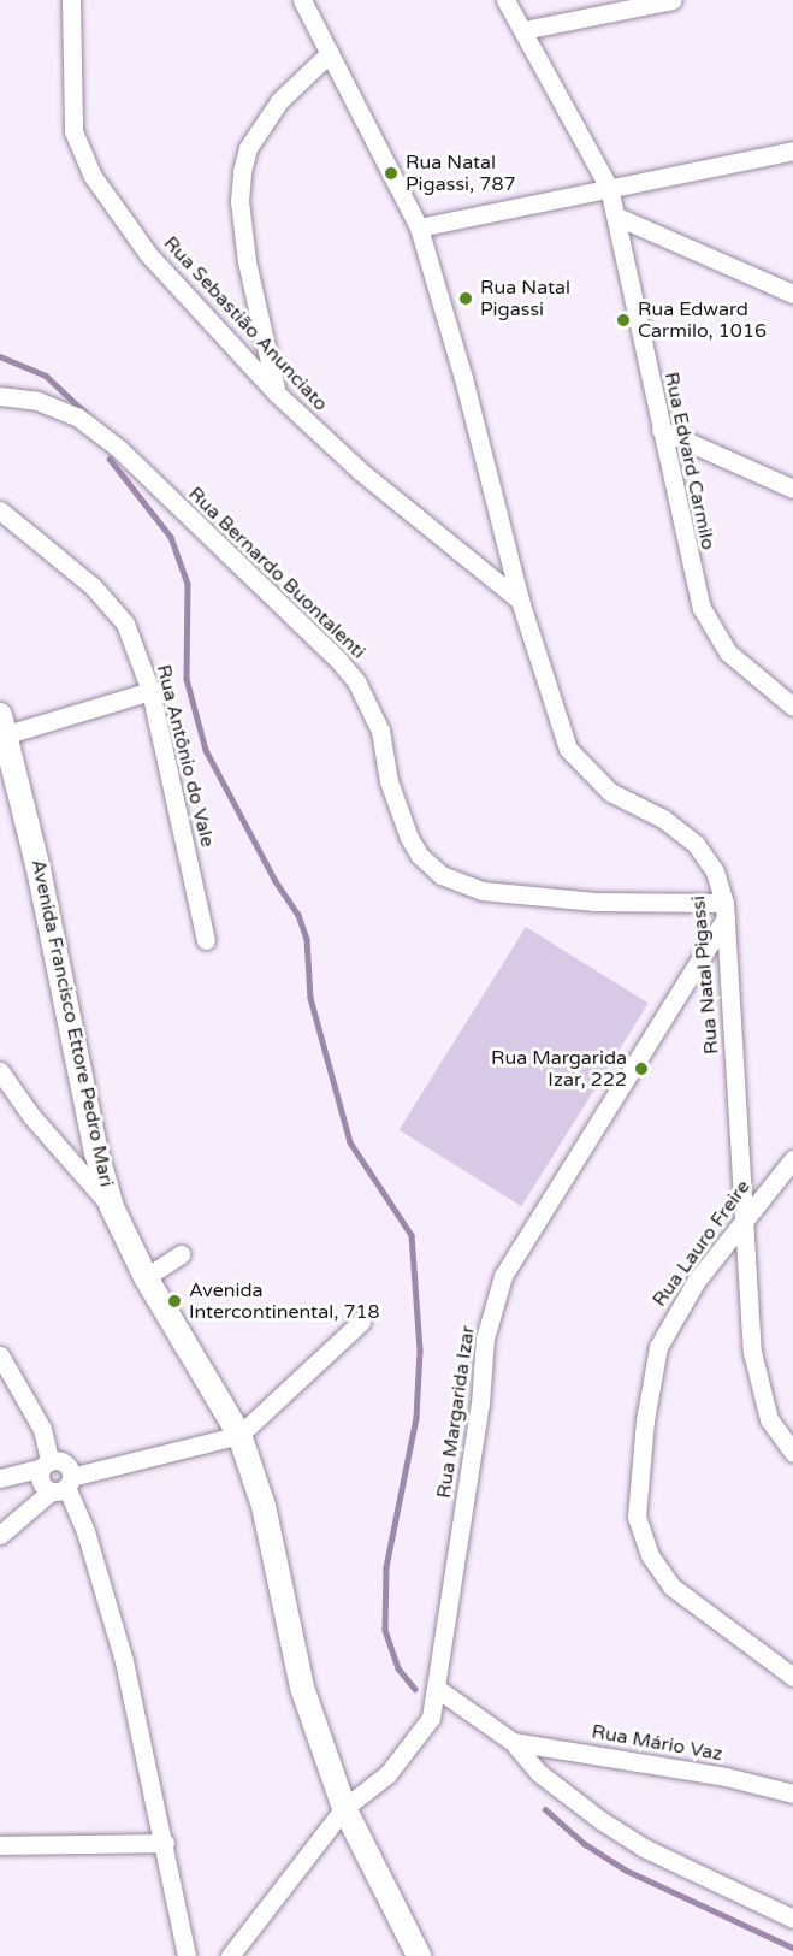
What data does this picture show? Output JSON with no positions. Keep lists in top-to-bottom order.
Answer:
{
  "streets": {
    "street": [
      "Rua Sebastião Anunciato",
      "Rua Edvard Carmilo",
      "Rua Bernardo Buontalenti",
      "Rua Antônio do Vale",
      "Rua Natal Pigassi",
      "Avenida Francisco Ettore Pedro Mari",
      "Rua Lauro Freire",
      "Rua Margarida Izar",
      "Rua Mário Vaz"
    ]
  },
  "crossings": [
    ["Rua Sebastião Anunciato", "Rua Natal Pigassi"],
    ["Rua Bernardo Buontalenti", "Rua Natal Pigassi"],
    ["Rua Bernardo Buontalenti", "Rua Margarida Izar"],
    ["Rua Natal Pigassi", "Rua Lauro Freire"],
    ["Rua Natal Pigassi", "Rua Margarida Izar"],
    ["Avenida Francisco Ettore Pedro Mari", "Rua Margarida Izar"]
  ],
  "places": [
    "Rua Natal Pigassi, 787",
    "Rua Natal Pigassi",
    "Rua Edward Carmilo, 1016",
    "Rua Margarida Izar, 222",
    "Avenida Intercontinental, 718"
  ]
}
